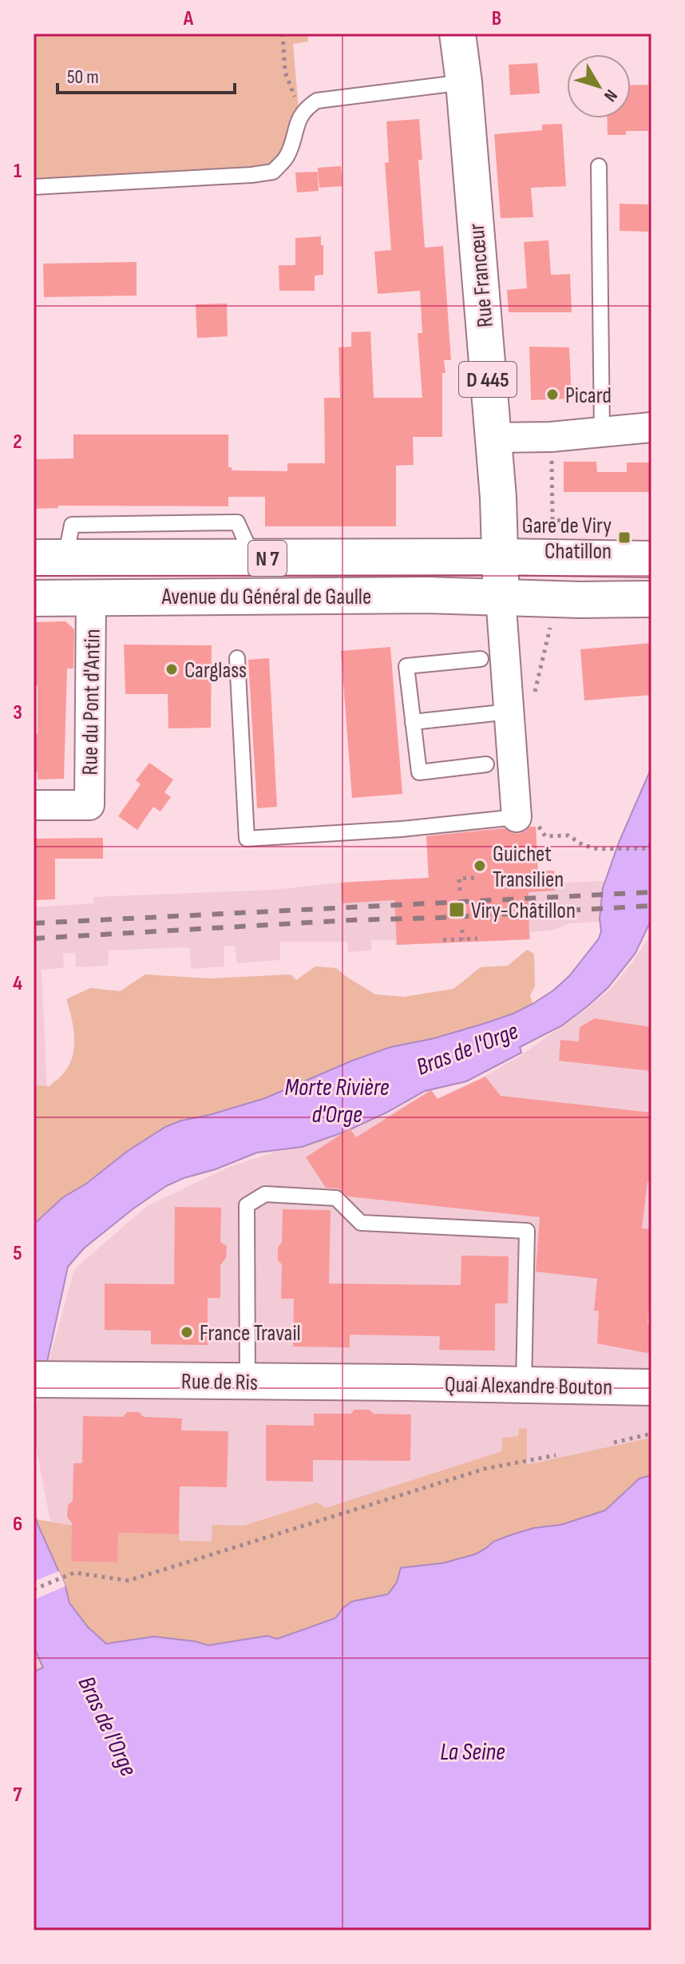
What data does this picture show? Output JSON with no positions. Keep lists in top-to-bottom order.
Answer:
{
  "streets": {
    "main road": [
      "Rue Francœur",
      "D 445",
      "N 7",
      "Avenue du Général de Gaulle",
      "Rue de Ris",
      "Quai Alexandre Bouton"
    ],
    "street": ["Rue du Pont d'Antin"]
  },
  "crossings": [
    ["Rue Francœur", "N 7"],
    ["Rue Francœur", "Avenue du Général de Gaulle"],
    ["N 7", "Avenue du Général de Gaulle"],
    ["Avenue du Général de Gaulle", "Rue du Pont d'Antin"],
    ["Rue de Ris", "Quai Alexandre Bouton"]
  ],
  "water": ["Bras de l'Orge", "Morte Rivière d'Orge", "La Seine"],
  "places": {
    "other": [
      "Picard",
      "Carglass",
      "Guichet Transilien",
      "France Travail"
    ],
    "transit": ["Gare de Viry Chatillon", "Viry-Châtillon"]
  },
  "scale_bar": "50 m",
  "north": "bottom right",
  "grid": {
    "columns": ["A", "B"],
    "rows": [
      "1",
      "2",
      "3",
      "4",
      "5",
      "6",
      "7"
    ]
  }
}
